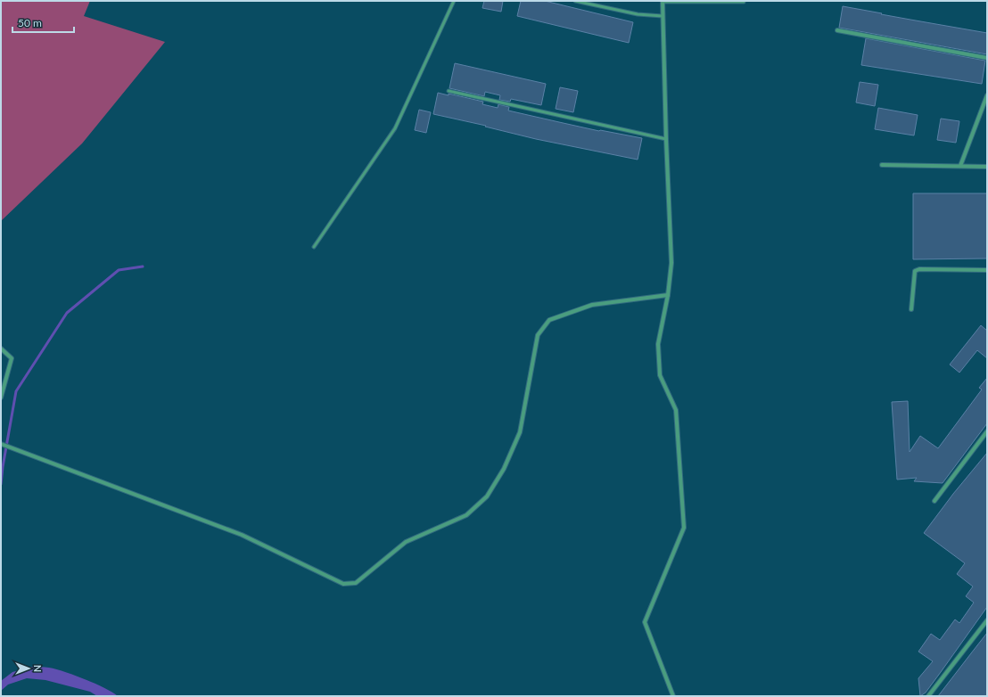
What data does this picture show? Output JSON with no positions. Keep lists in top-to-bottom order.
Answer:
{
  "scale_bar": "50 m",
  "north": "right"
}
